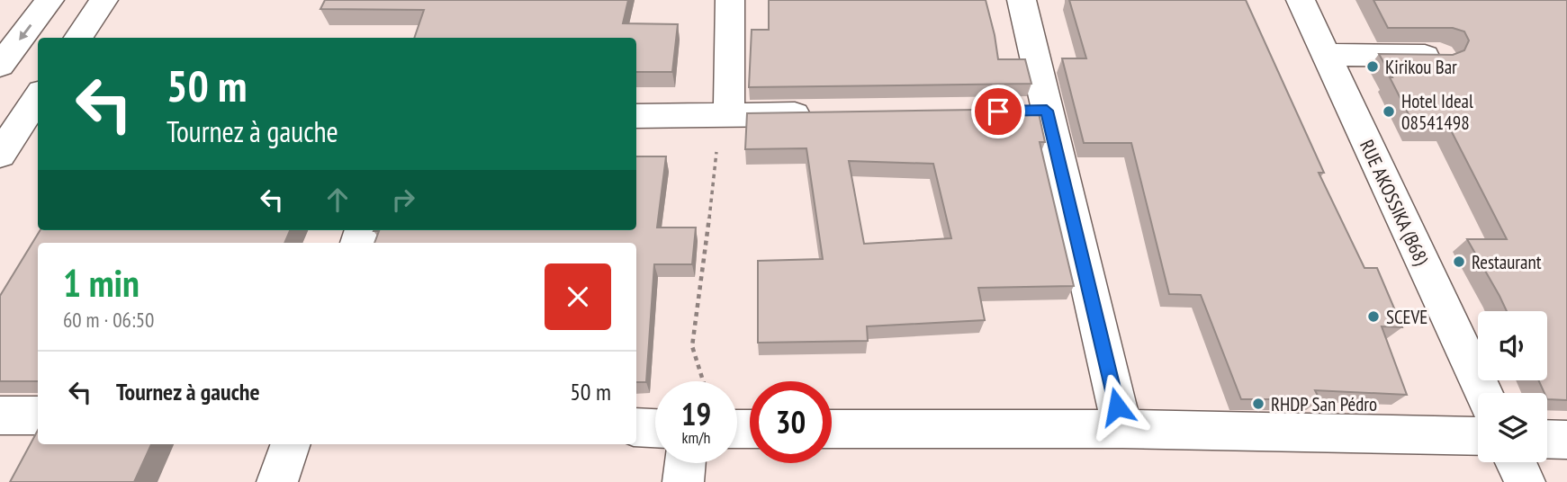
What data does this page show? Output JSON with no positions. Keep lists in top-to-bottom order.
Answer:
{
  "streets": {
    "street": ["RUE AKOSSIKA (B68)"]
  },
  "places": [
    "Kirikou Bar",
    "Hotel Ideal 08541498",
    "Restaurant",
    "SCEVE",
    "RHDP San Pédro"
  ],
  "page": {
    "turn": ["50 m", "Tournez à gauche"],
    "heading": ["1 min", "60 m · 06:50"],
    "list": [
      {
        "name": "Tournez à gauche",
        "value": "50 m"
      }
    ],
    "speed": "19 km/h",
    "limit": "30"
  }
}
